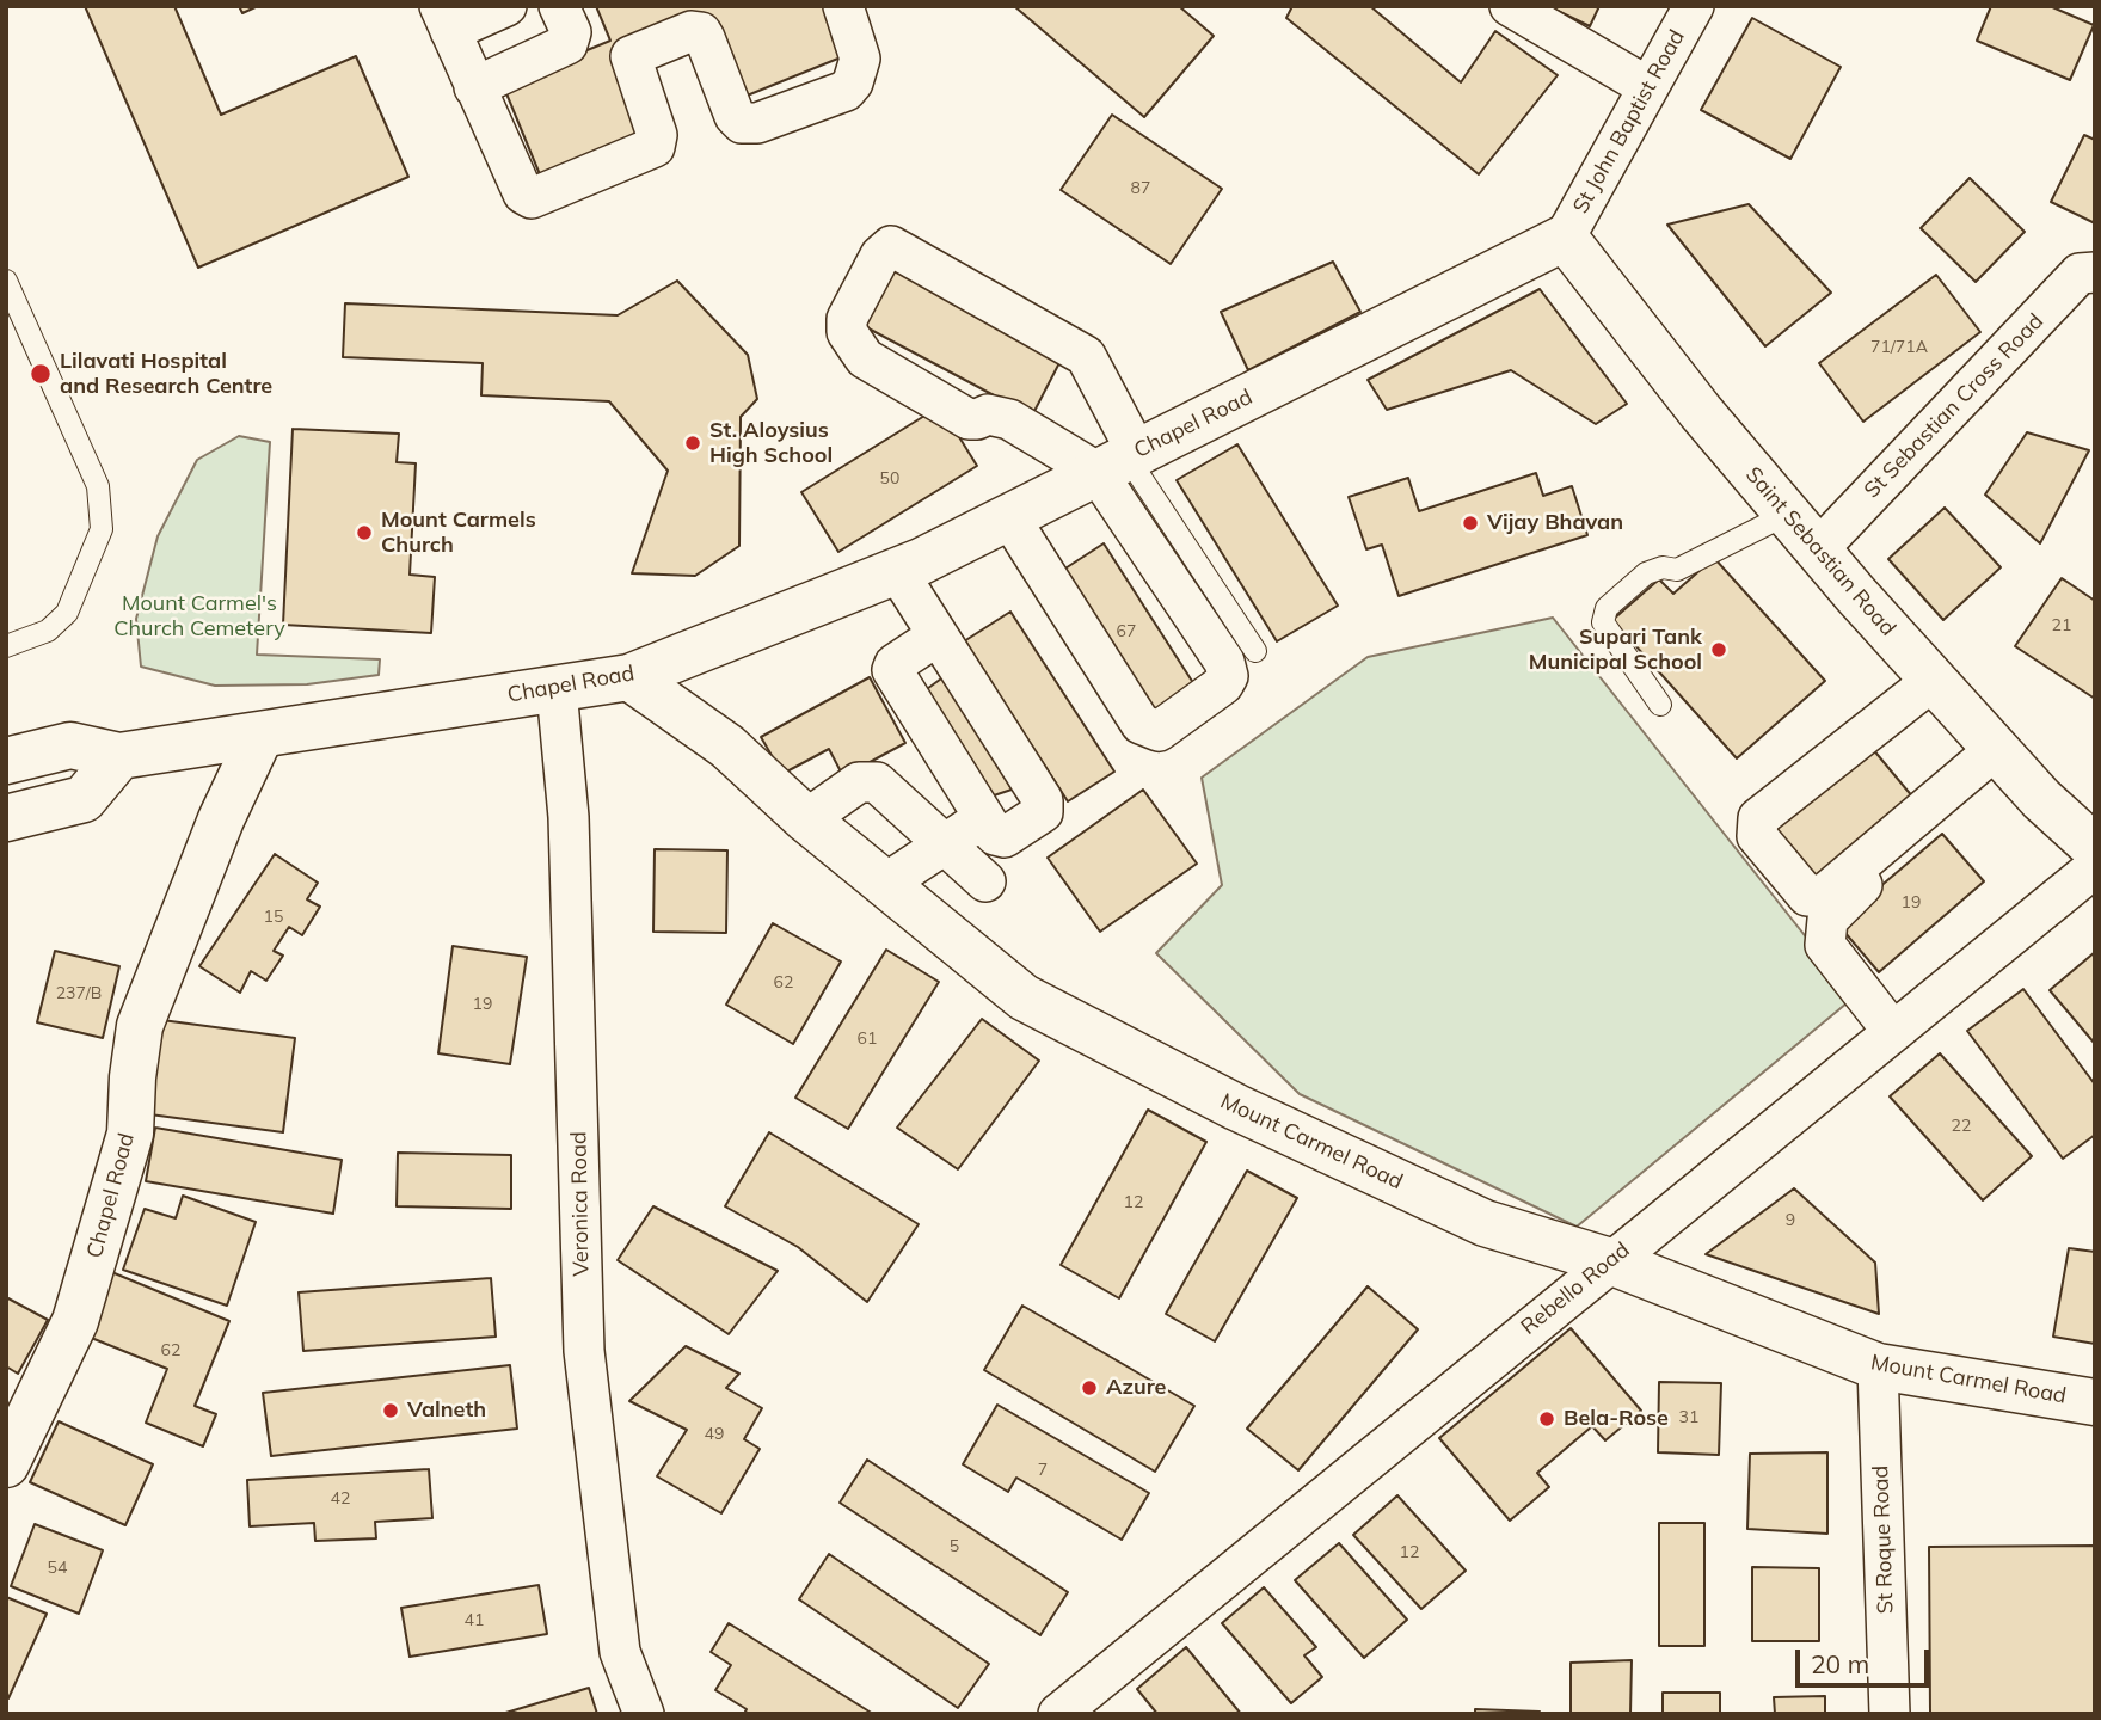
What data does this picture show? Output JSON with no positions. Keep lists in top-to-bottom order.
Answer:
{
  "streets": {
    "main road": ["Chapel Road", "Saint Sebastian Road", "Mount Carmel Road"],
    "street": [
      "St John Baptist Road",
      "St Sebastian Cross Road",
      "Veronica Road",
      "Rebello Road",
      "St Roque Road"
    ]
  },
  "crossings": [
    ["St John Baptist Road", "Chapel Road"],
    ["St John Baptist Road", "Saint Sebastian Road"],
    ["St Sebastian Cross Road", "Saint Sebastian Road"],
    ["Chapel Road", "Saint Sebastian Road"],
    ["Chapel Road", "Mount Carmel Road"],
    ["Chapel Road", "Veronica Road"],
    ["Mount Carmel Road", "Rebello Road"],
    ["Mount Carmel Road", "St Roque Road"]
  ],
  "parks": ["Mount Carmel's Church Cemetery"],
  "places": [
    "Lilavati Hospital and Research Centre",
    "St. Aloysius High School",
    "Vijay Bhavan",
    "Mount Carmels Church",
    "Supari Tank Municipal School",
    "Azure",
    "Valneth",
    "Bela-Rose"
  ],
  "house_numbers": [
    "87",
    "71/71A",
    "50",
    "21",
    "67",
    "19",
    "15",
    "62",
    "237/B",
    "19",
    "61",
    "22",
    "12",
    "9",
    "62",
    "31",
    "49",
    "7",
    "42",
    "5",
    "12",
    "54",
    "41"
  ],
  "scale_bar": "20 m"
}
